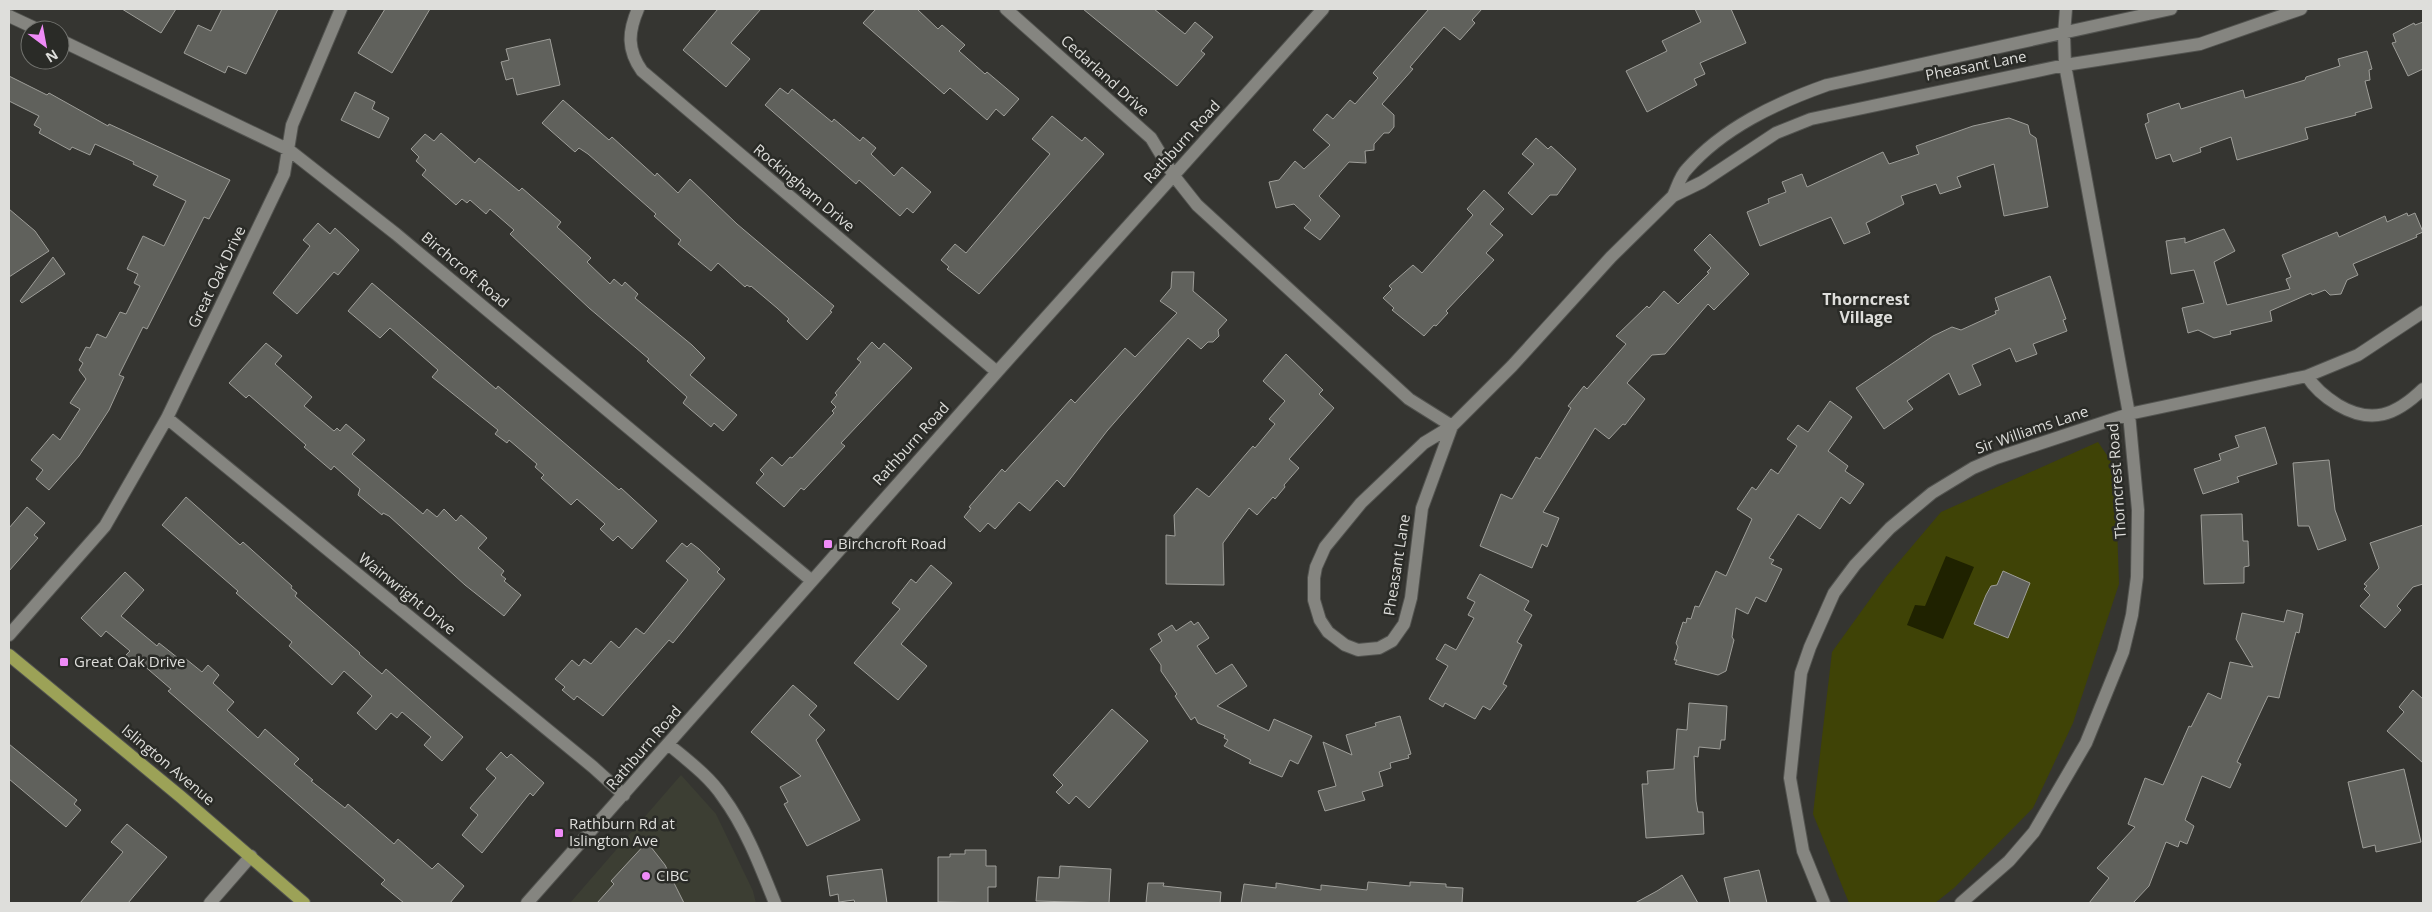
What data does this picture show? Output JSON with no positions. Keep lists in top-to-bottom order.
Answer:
{
  "streets": {
    "main road": ["Islington Avenue"],
    "street": [
      "Pheasant Lane",
      "Cedarland Drive",
      "Rathburn Road",
      "Rockingham Drive",
      "Birchcroft Road",
      "Great Oak Drive",
      "Sir Williams Lane",
      "Thorncrest Road",
      "Wainwright Drive"
    ]
  },
  "crossings": [
    ["Pheasant Lane", "Thorncrest Road"],
    ["Cedarland Drive", "Rathburn Road"],
    ["Rathburn Road", "Rockingham Drive"],
    ["Rathburn Road", "Birchcroft Road"],
    ["Rathburn Road", "Wainwright Drive"],
    ["Birchcroft Road", "Great Oak Drive"],
    ["Great Oak Drive", "Wainwright Drive"],
    ["Sir Williams Lane", "Thorncrest Road"]
  ],
  "districts": ["Thorncrest Village"],
  "places": {
    "transit": ["Birchcroft Road", "Great Oak Drive", "Rathburn Rd at Islington Ave"],
    "other": ["CIBC"]
  },
  "north": "bottom right"
}
